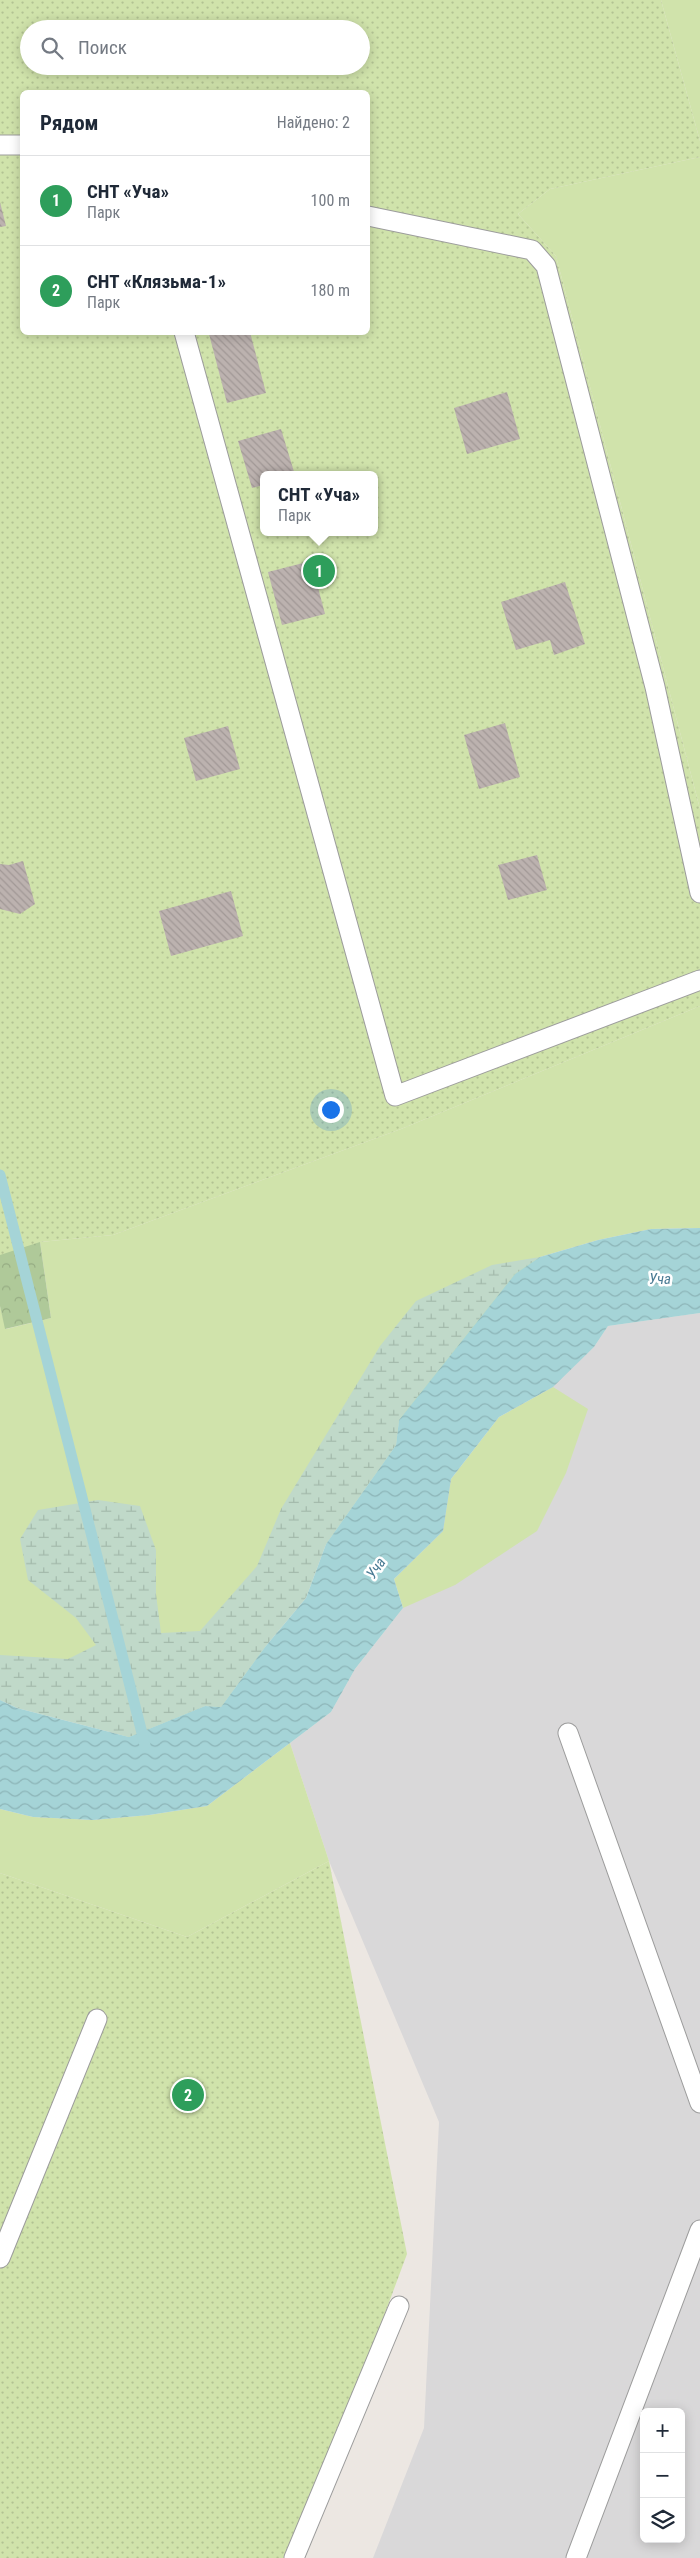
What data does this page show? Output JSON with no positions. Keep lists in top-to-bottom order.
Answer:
{
  "water": ["Уча"],
  "page": {
    "search": "Поиск",
    "heading": ["Рядом", "Найдено: 2"],
    "list": [
      {
        "mark": "1",
        "name": "СНТ «Уча»",
        "note": "Парк",
        "value": "100 m"
      },
      {
        "mark": "2",
        "name": "СНТ «Клязьма-1»",
        "note": "Парк",
        "value": "180 m"
      }
    ],
    "popup": ["СНТ «Уча»", "Парк"],
    "pins": ["1", "2"],
    "map_buttons": ["+", "−"]
  }
}
